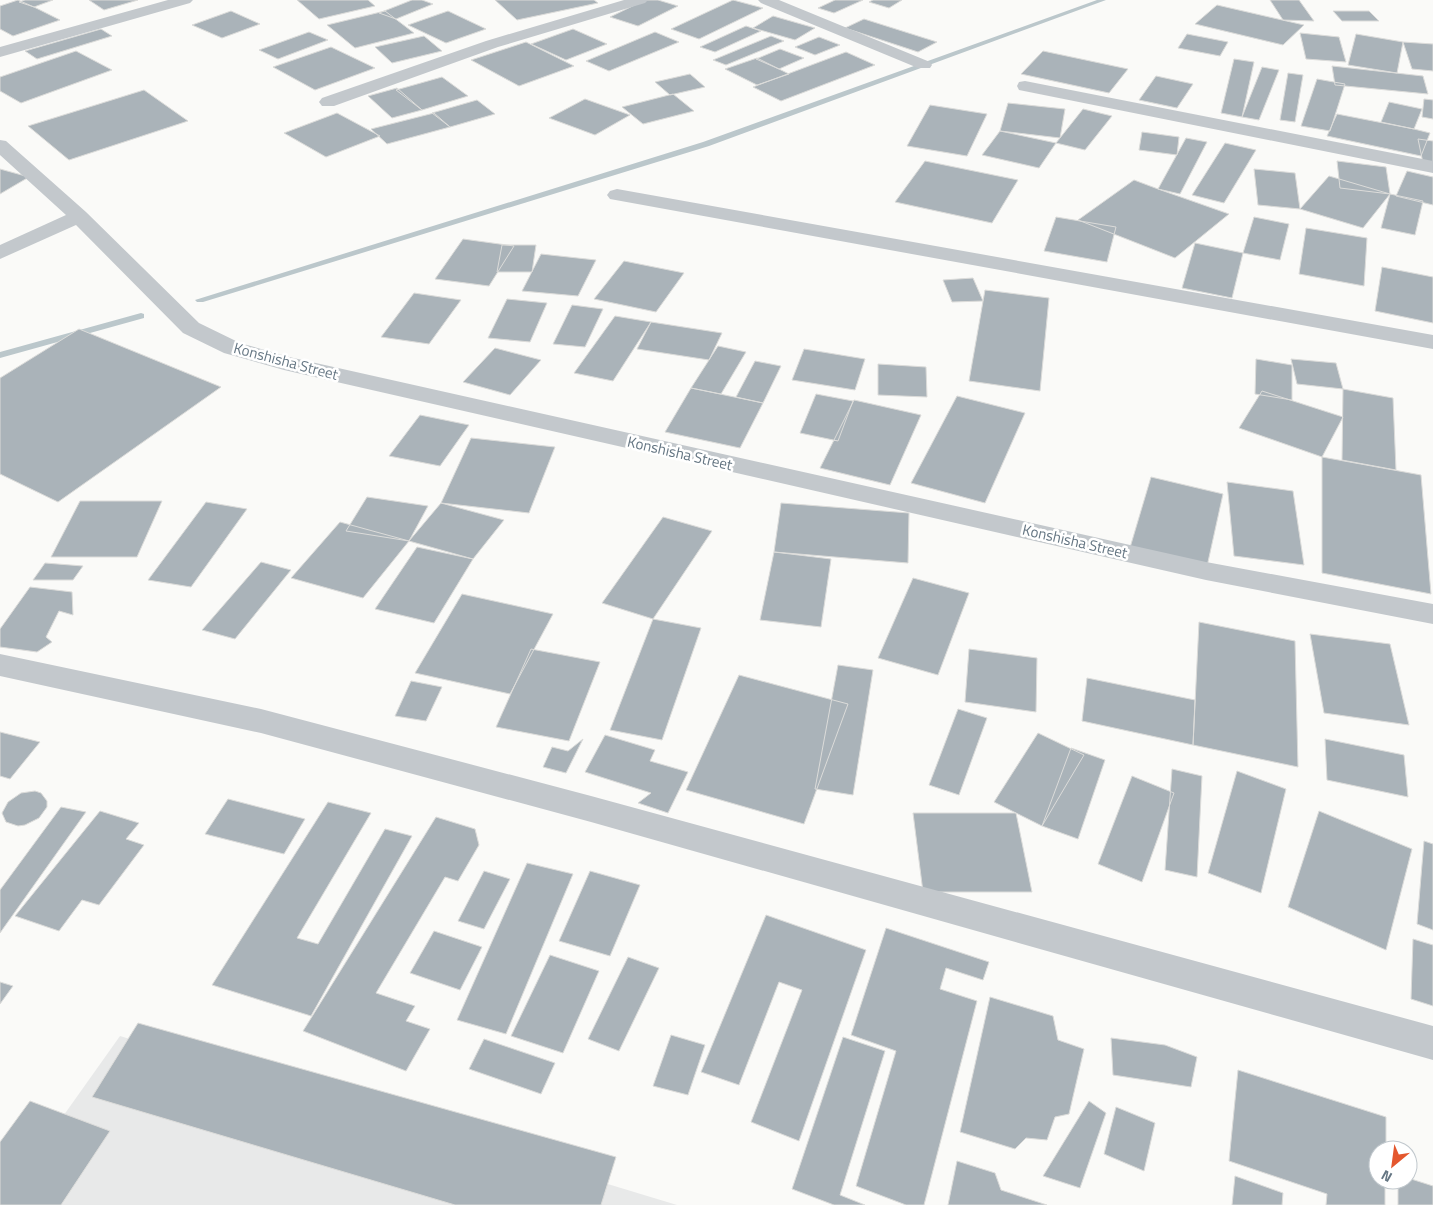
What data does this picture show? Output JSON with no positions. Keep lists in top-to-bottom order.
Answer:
{
  "streets": {
    "street": ["Konshisha Street"]
  },
  "north": "bottom left"
}
